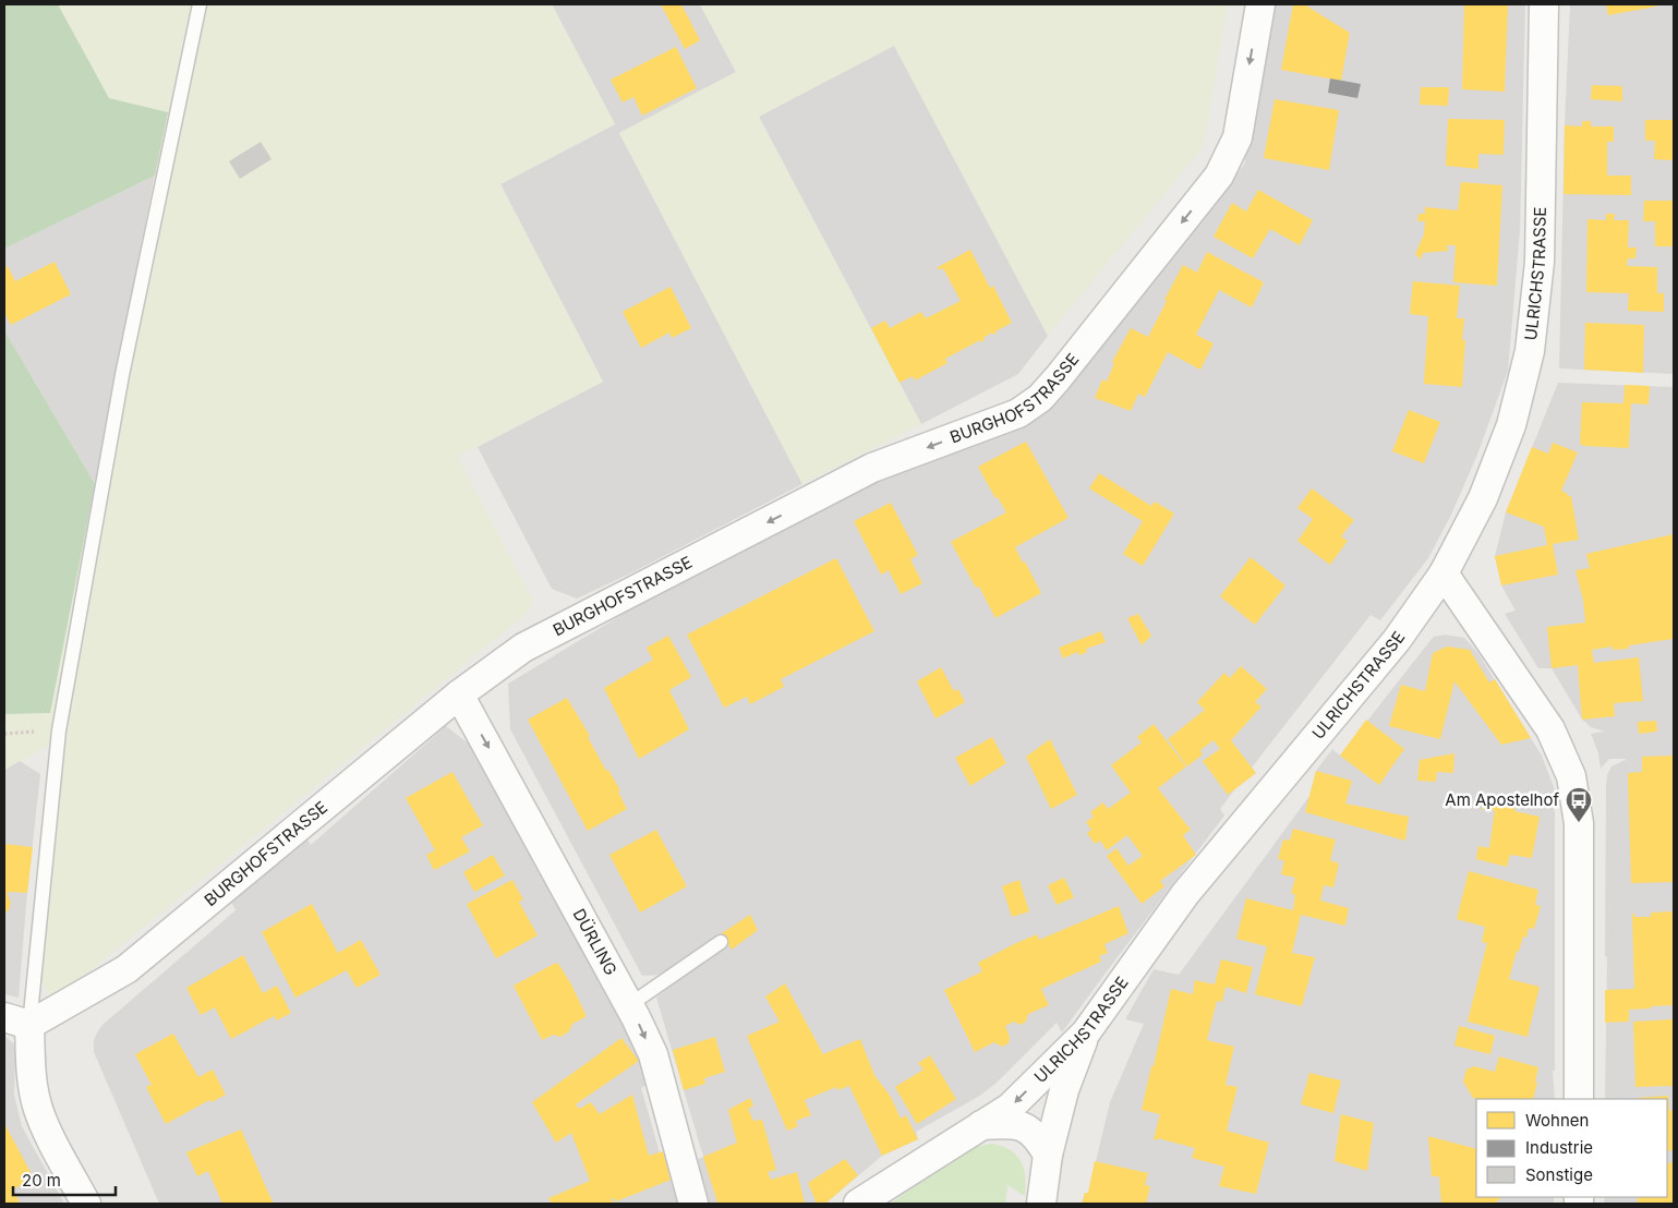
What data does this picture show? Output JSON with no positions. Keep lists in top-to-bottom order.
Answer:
{
  "streets": {
    "street": ["ULRICHSTRASSE", "BURGHOFSTRASSE", "DÜRLING"]
  },
  "crossings": [
    ["BURGHOFSTRASSE", "DÜRLING"]
  ],
  "one_way": ["BURGHOFSTRASSE", "DÜRLING"],
  "places": {
    "bus stop": ["Am Apostelhof"]
  },
  "legend": ["Wohnen", "Industrie", "Sonstige"],
  "scale_bar": "20 m"
}
